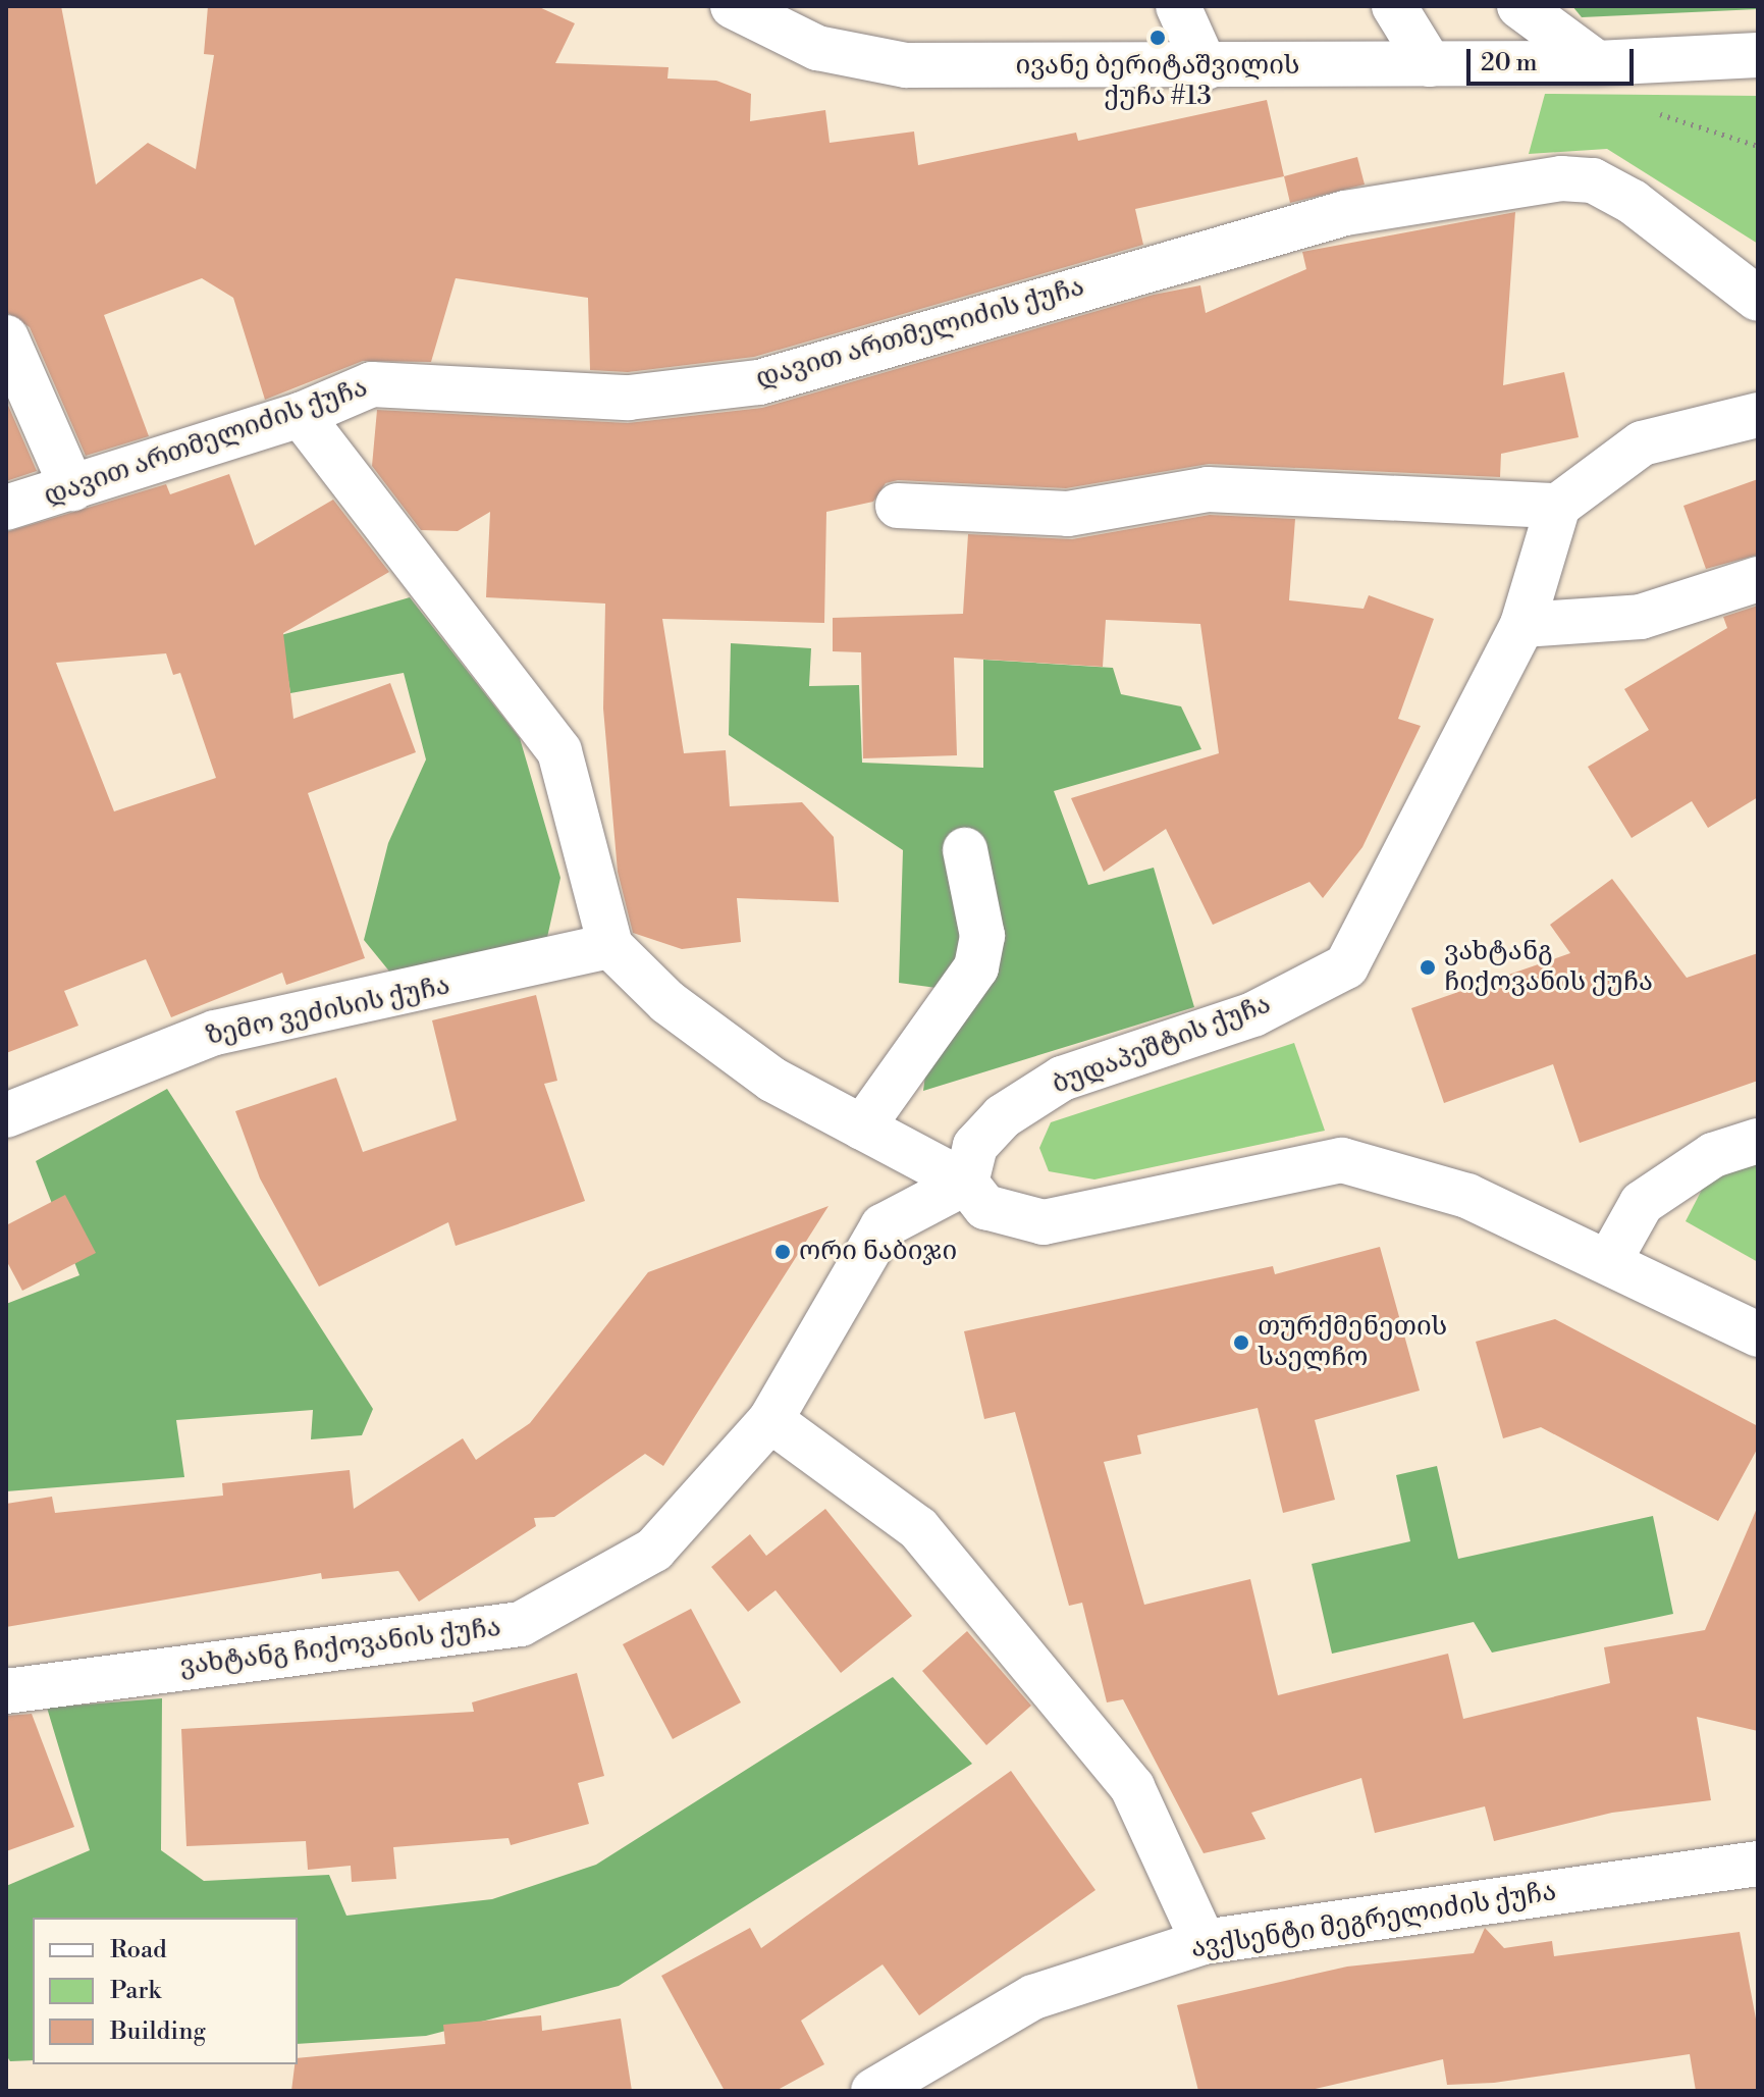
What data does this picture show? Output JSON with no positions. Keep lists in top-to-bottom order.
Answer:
{
  "streets": {
    "street": [
      "დავით ართმელიძის ქუჩა",
      "ზემო ვეძისის ქუჩა",
      "ბუდაპეშტის ქუჩა",
      "ვახტანგ ჩიქოვანის ქუჩა",
      "ავქსენტი მეგრელიძის ქუჩა"
    ]
  },
  "crossings": [
    ["ბუდაპეშტის ქუჩა", "ვახტანგ ჩიქოვანის ქუჩა"]
  ],
  "places": [
    "ივანე ბერიტაშვილის ქუჩა #13",
    "ვახტანგ ჩიქოვანის ქუჩა",
    "ორი ნაბიჯი",
    "თურქმენეთის საელჩო"
  ],
  "legend": ["Road", "Park", "Building"],
  "scale_bar": "20 m"
}
